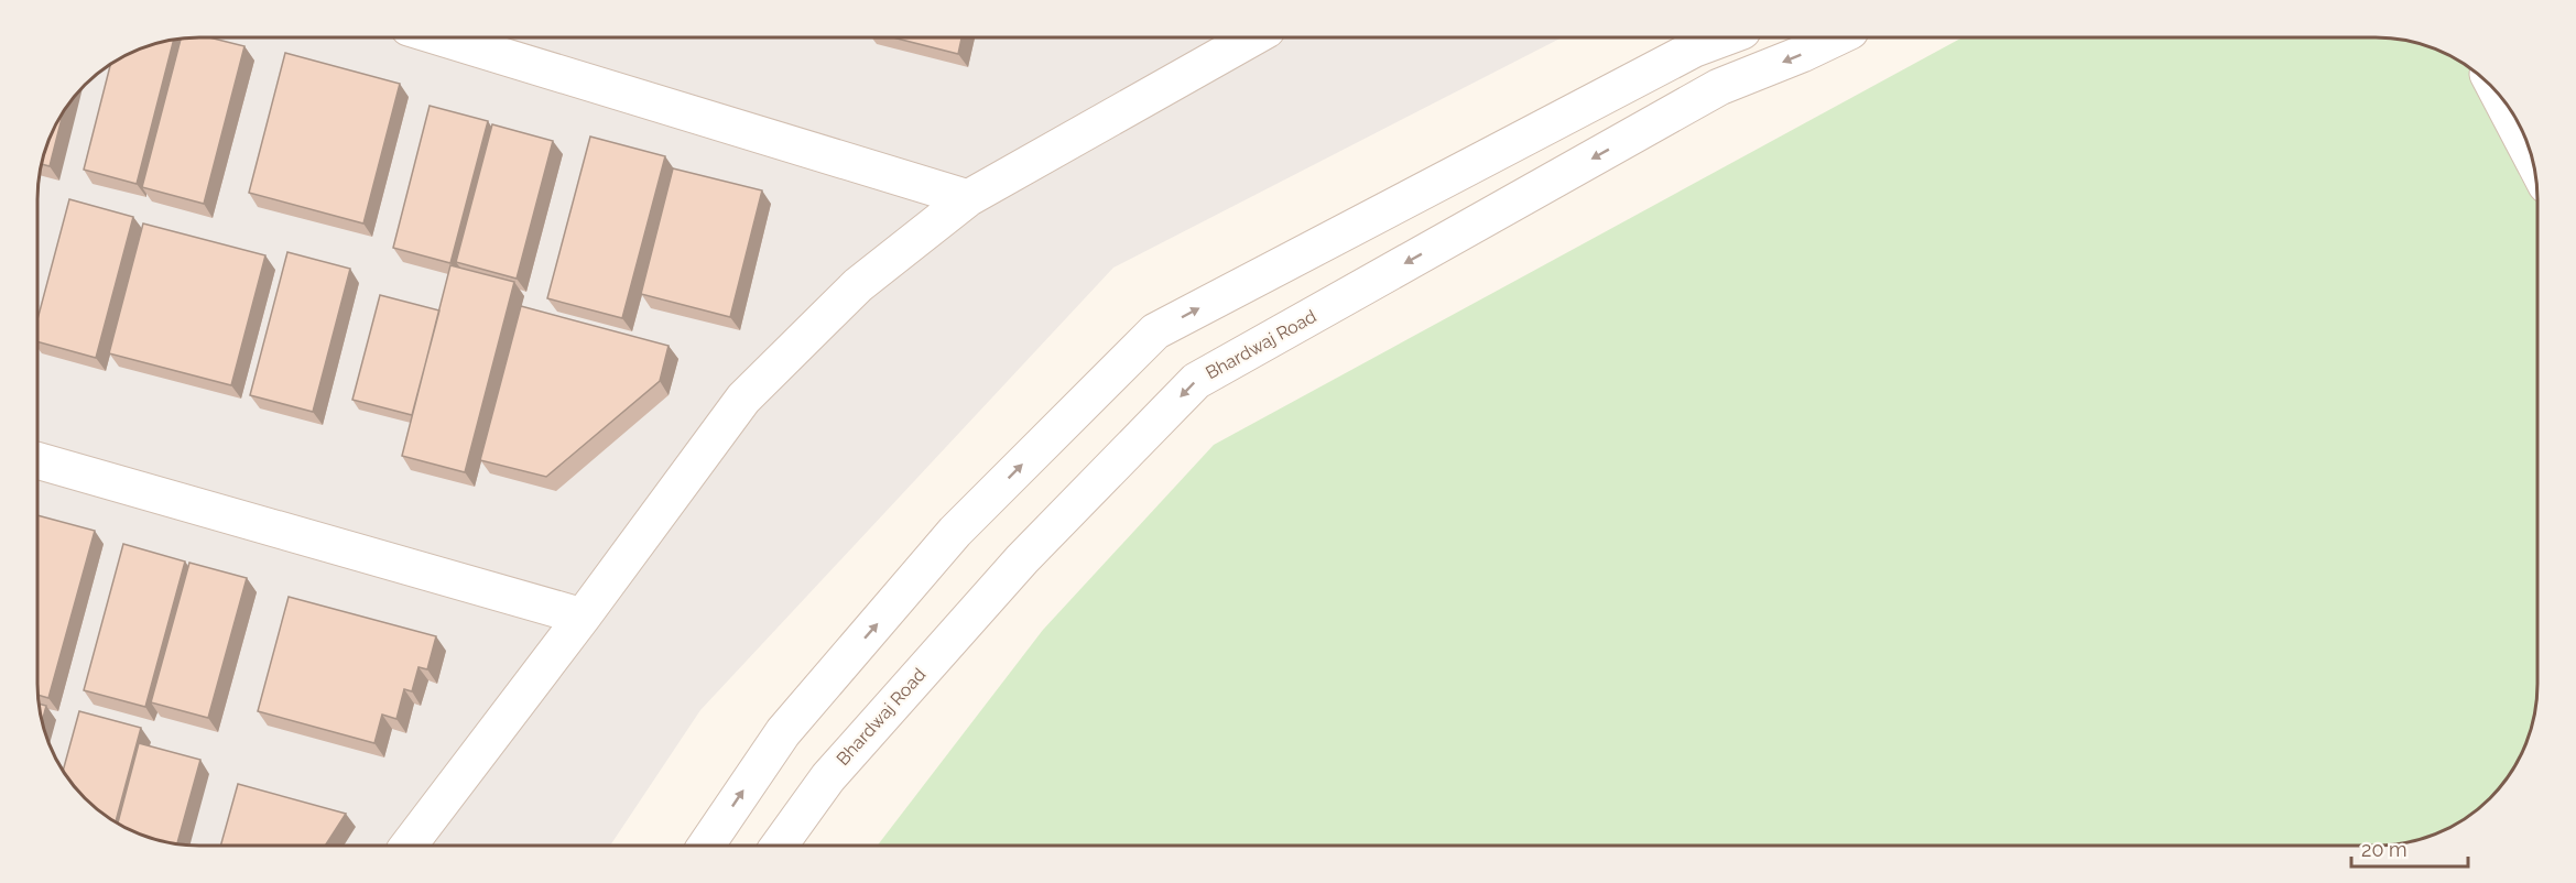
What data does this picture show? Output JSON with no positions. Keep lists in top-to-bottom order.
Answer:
{
  "streets": {
    "street": ["Bhardwaj Road"]
  },
  "scale_bar": "20 m"
}
